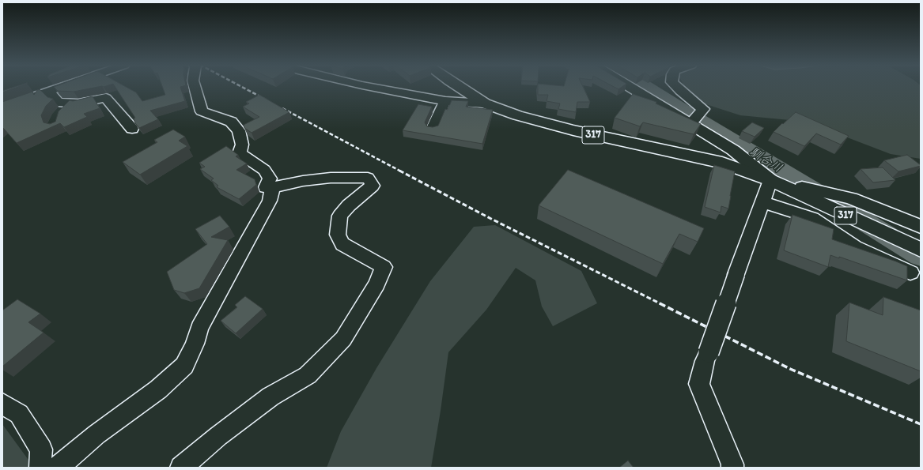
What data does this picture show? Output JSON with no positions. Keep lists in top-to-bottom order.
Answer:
{
  "streets": {
    "main road": ["317"]
  },
  "water": ["馴合川"]
}
